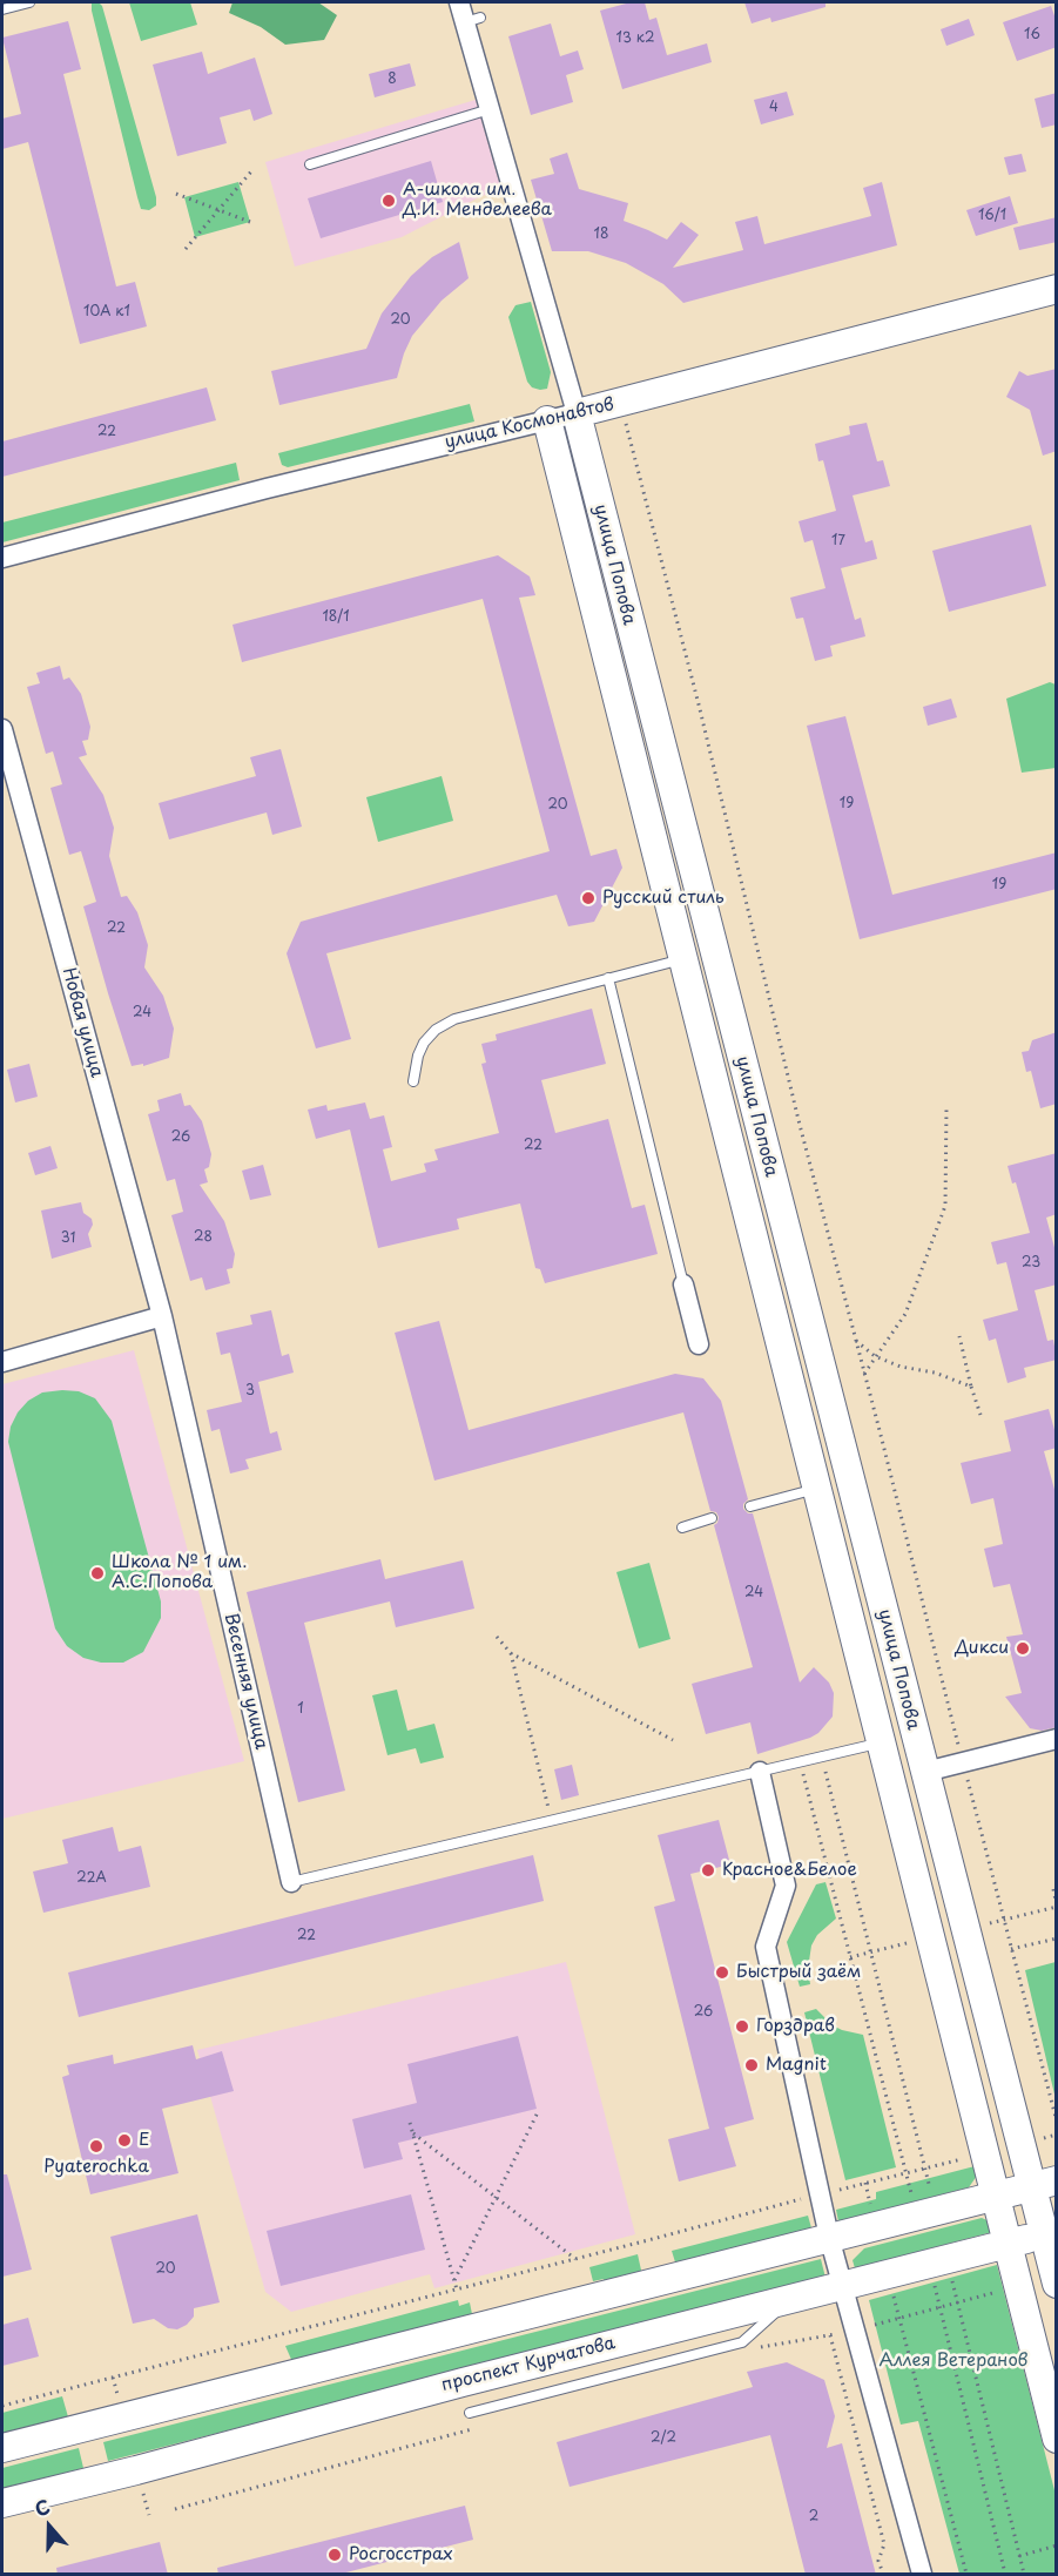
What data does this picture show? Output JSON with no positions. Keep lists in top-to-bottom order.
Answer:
{
  "streets": {
    "main road": ["улица Космонавтов", "улица Попова", "проспект Курчатова"],
    "street": ["Новая улица", "Весенняя улица"]
  },
  "crossings": [
    ["улица Космонавтов", "улица Попова"],
    ["улица Попова", "проспект Курчатова"],
    ["Новая улица", "Весенняя улица"]
  ],
  "parks": ["Аллея Ветеранов"],
  "places": [
    "А-школа им. Д.И. Менделеева",
    "Русский стиль",
    "Школа № 1 им. А.С.Попова",
    "Дикси",
    "Красное&Белое",
    "Быстрый заём",
    "Горздрав",
    "Magnit",
    "Е",
    "Pyaterochka",
    "Росгосстрах"
  ],
  "house_numbers": [
    "16",
    "13 к2",
    "8",
    "4",
    "16/1",
    "18",
    "10А к1",
    "20",
    "22",
    "17",
    "18/1",
    "19",
    "20",
    "19",
    "22",
    "24",
    "26",
    "22",
    "28",
    "31",
    "23",
    "3",
    "24",
    "1",
    "22А",
    "22",
    "26",
    "20",
    "2/2",
    "2"
  ],
  "north": "top"
}
